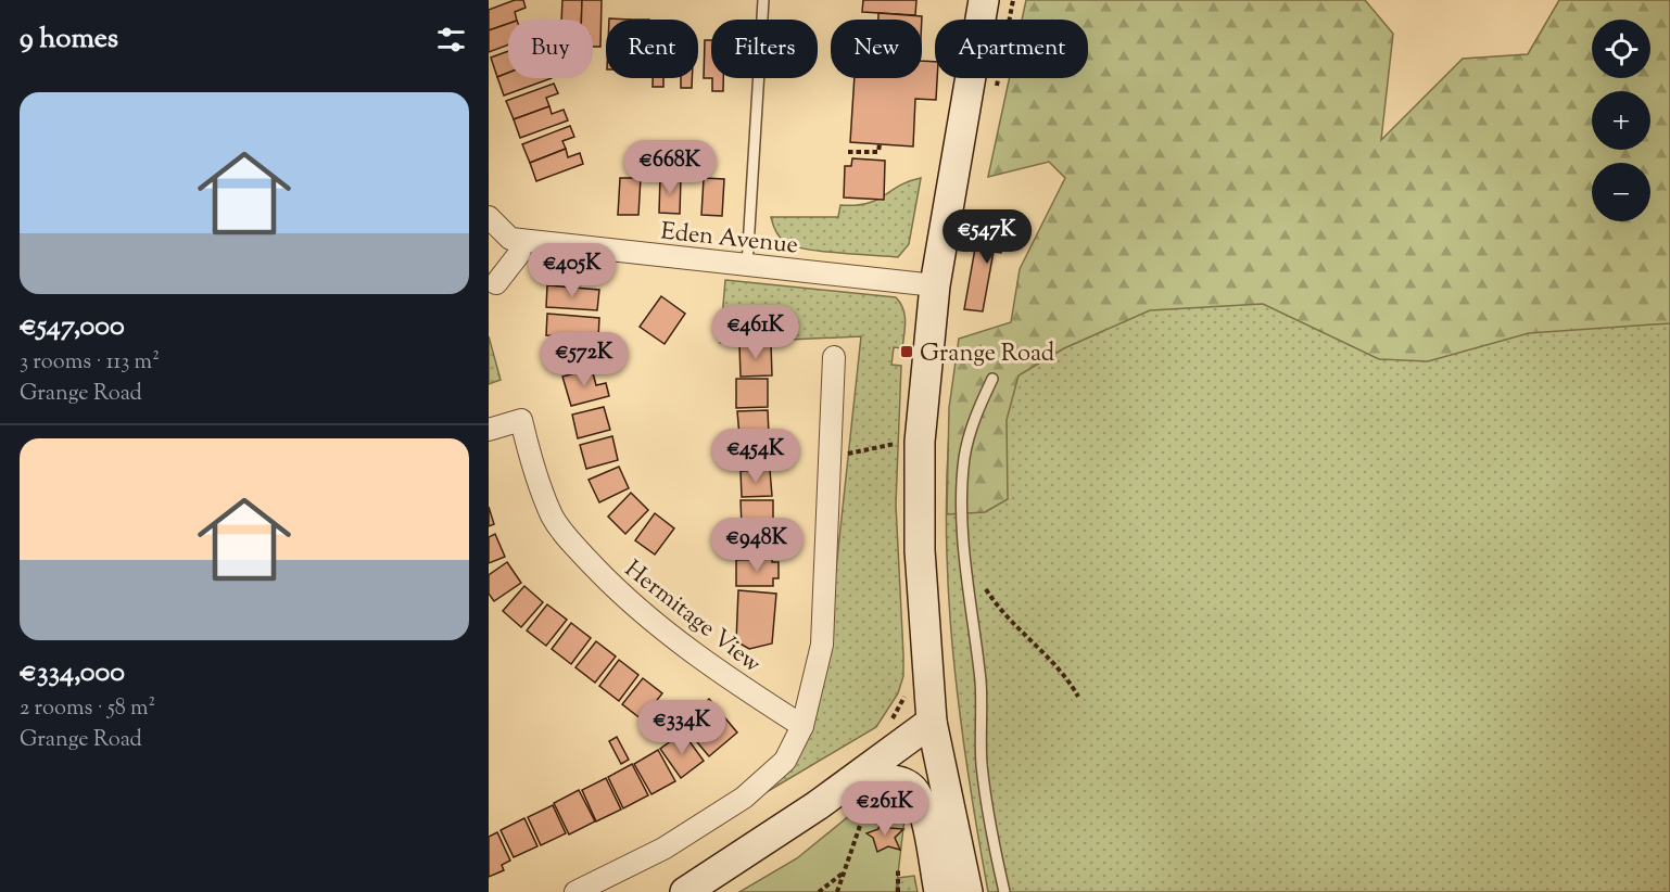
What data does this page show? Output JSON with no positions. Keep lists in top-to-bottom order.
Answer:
{
  "streets": {
    "street": ["Eden Avenue", "Hermitage View"]
  },
  "places": {
    "transit": ["Grange Road"]
  },
  "page": {
    "heading": "9 homes",
    "map_buttons": ["+", "−"],
    "chip": [
      "Buy",
      "Rent",
      "Filters",
      "New",
      "Apartment"
    ],
    "list": [
      {
        "name": "€547,000",
        "note": "3 rooms · 113 m² · Grange Road"
      },
      {
        "name": "€334,000",
        "note": "2 rooms · 58 m² · Grange Road"
      }
    ],
    "price": [
      "€668K",
      "€547K",
      "€405K",
      "€461K",
      "€572K",
      "€454K",
      "€948K",
      "€334K",
      "€261K"
    ]
  }
}
